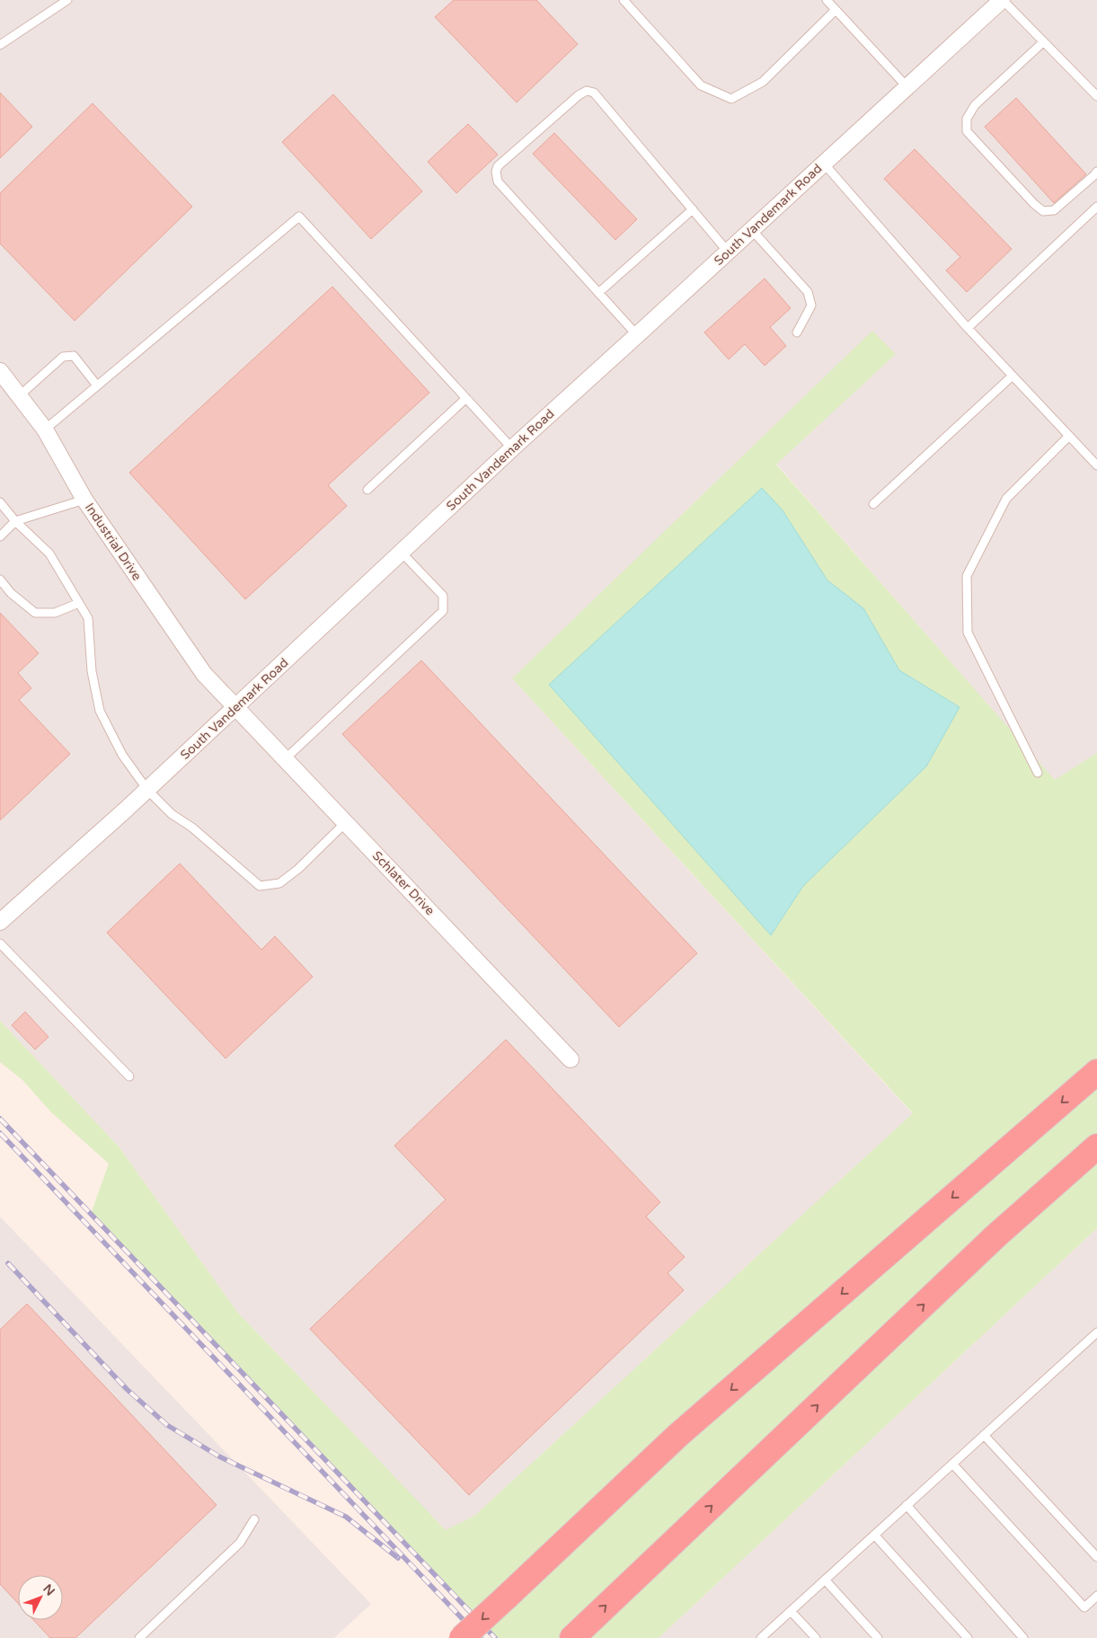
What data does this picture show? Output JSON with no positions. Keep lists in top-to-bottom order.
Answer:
{
  "streets": {
    "street": ["South Vandemark Road", "Industrial Drive", "Schlater Drive"]
  },
  "crossings": [
    ["South Vandemark Road", "Industrial Drive"],
    ["South Vandemark Road", "Schlater Drive"],
    ["Industrial Drive", "Schlater Drive"]
  ],
  "north": "top right"
}
